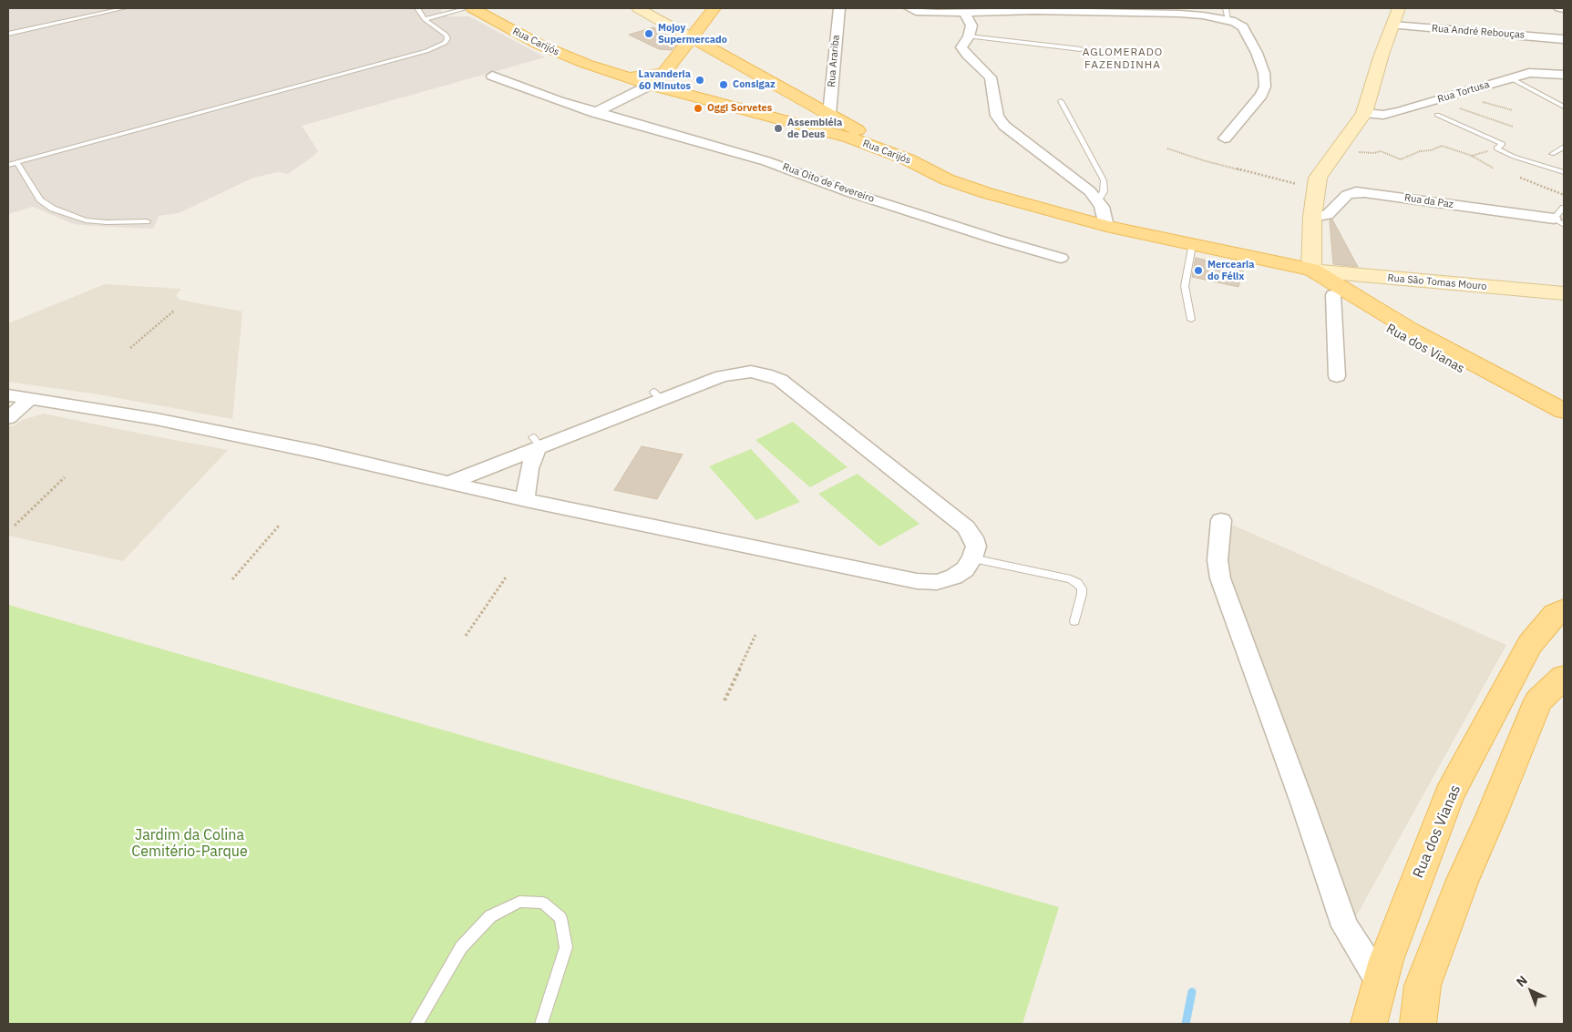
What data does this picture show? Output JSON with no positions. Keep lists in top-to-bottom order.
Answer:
{
  "streets": {
    "main road": ["Rua Carijós", "Rua São Tomas Mouro", "Rua dos Vianas"],
    "street": [
      "Rua André Rebouças",
      "Rua Arariba",
      "Rua Tortusa",
      "Rua Oito de Fevereiro",
      "Rua da Paz"
    ]
  },
  "crossings": [
    ["Rua Carijós", "Rua São Tomas Mouro"],
    ["Rua Carijós", "Rua dos Vianas"],
    ["Rua São Tomas Mouro", "Rua dos Vianas"]
  ],
  "districts": ["AGLOMERADO FAZENDINHA"],
  "parks": ["Jardim da Colina Cemitério-Parque"],
  "places": [
    "Mojoy Supermercado",
    "Lavanderia 60 Minutos",
    "Consigaz",
    "Oggi Sorvetes",
    "Assembléia de Deus",
    "Mercearia do Félix"
  ],
  "north": "top left"
}
